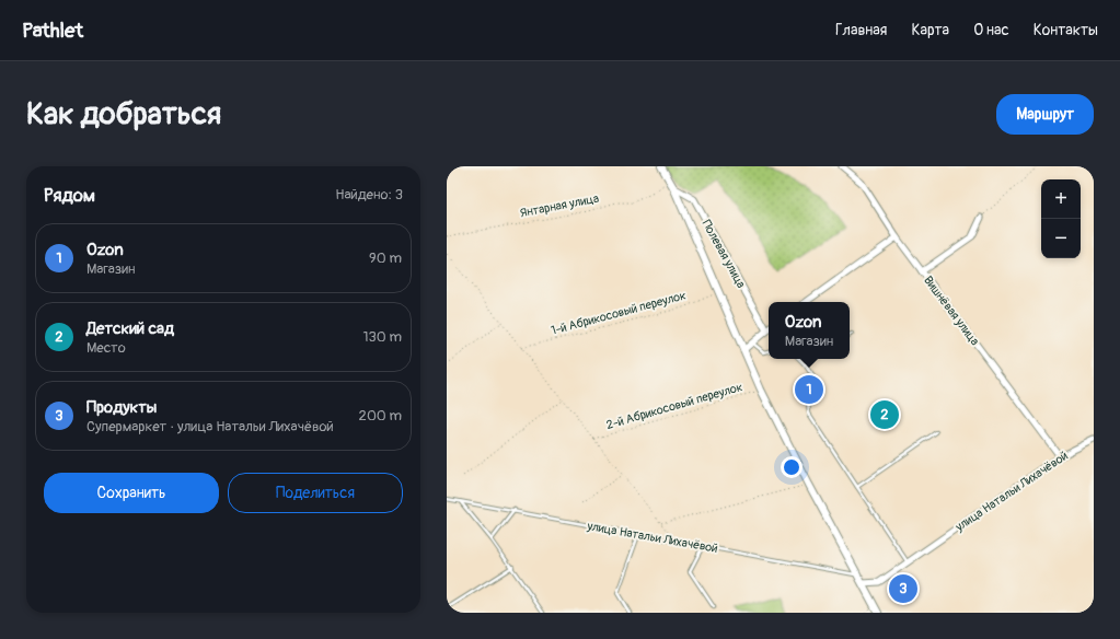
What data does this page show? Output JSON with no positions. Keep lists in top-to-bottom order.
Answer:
{
  "streets": {
    "street": ["Полевая улица", "Вишнёвая улица", "улица Натальи Лихачёвой"],
    "path": ["Янтарная улица", "1-й Абрикосовый переулок", "2-й Абрикосовый переулок"]
  },
  "crossings": [
    ["Янтарная улица", "Полевая улица"],
    ["Вишнёвая улица", "улица Натальи Лихачёвой"]
  ],
  "page": {
    "header": "Pathlet",
    "nav": [
      "Главная",
      "Карта",
      "О нас",
      "Контакты"
    ],
    "buttons": [
      "Маршрут",
      ["Сохранить", "Поделиться"]
    ],
    "title": "Как добраться",
    "heading": ["Рядом", "Найдено: 3"],
    "map_buttons": ["+", "−"],
    "list": [
      {
        "mark": "1",
        "name": "Ozon",
        "note": "Магазин",
        "value": "90 m"
      },
      {
        "mark": "2",
        "name": "Детский сад",
        "note": "Место",
        "value": "130 m"
      },
      {
        "mark": "3",
        "name": "Продукты",
        "note": "Супермаркет · улица Натальи Лихачёвой",
        "value": "200 m"
      }
    ],
    "popup": ["Ozon", "Магазин"],
    "pins": ["1", "2", "3"]
  }
}
